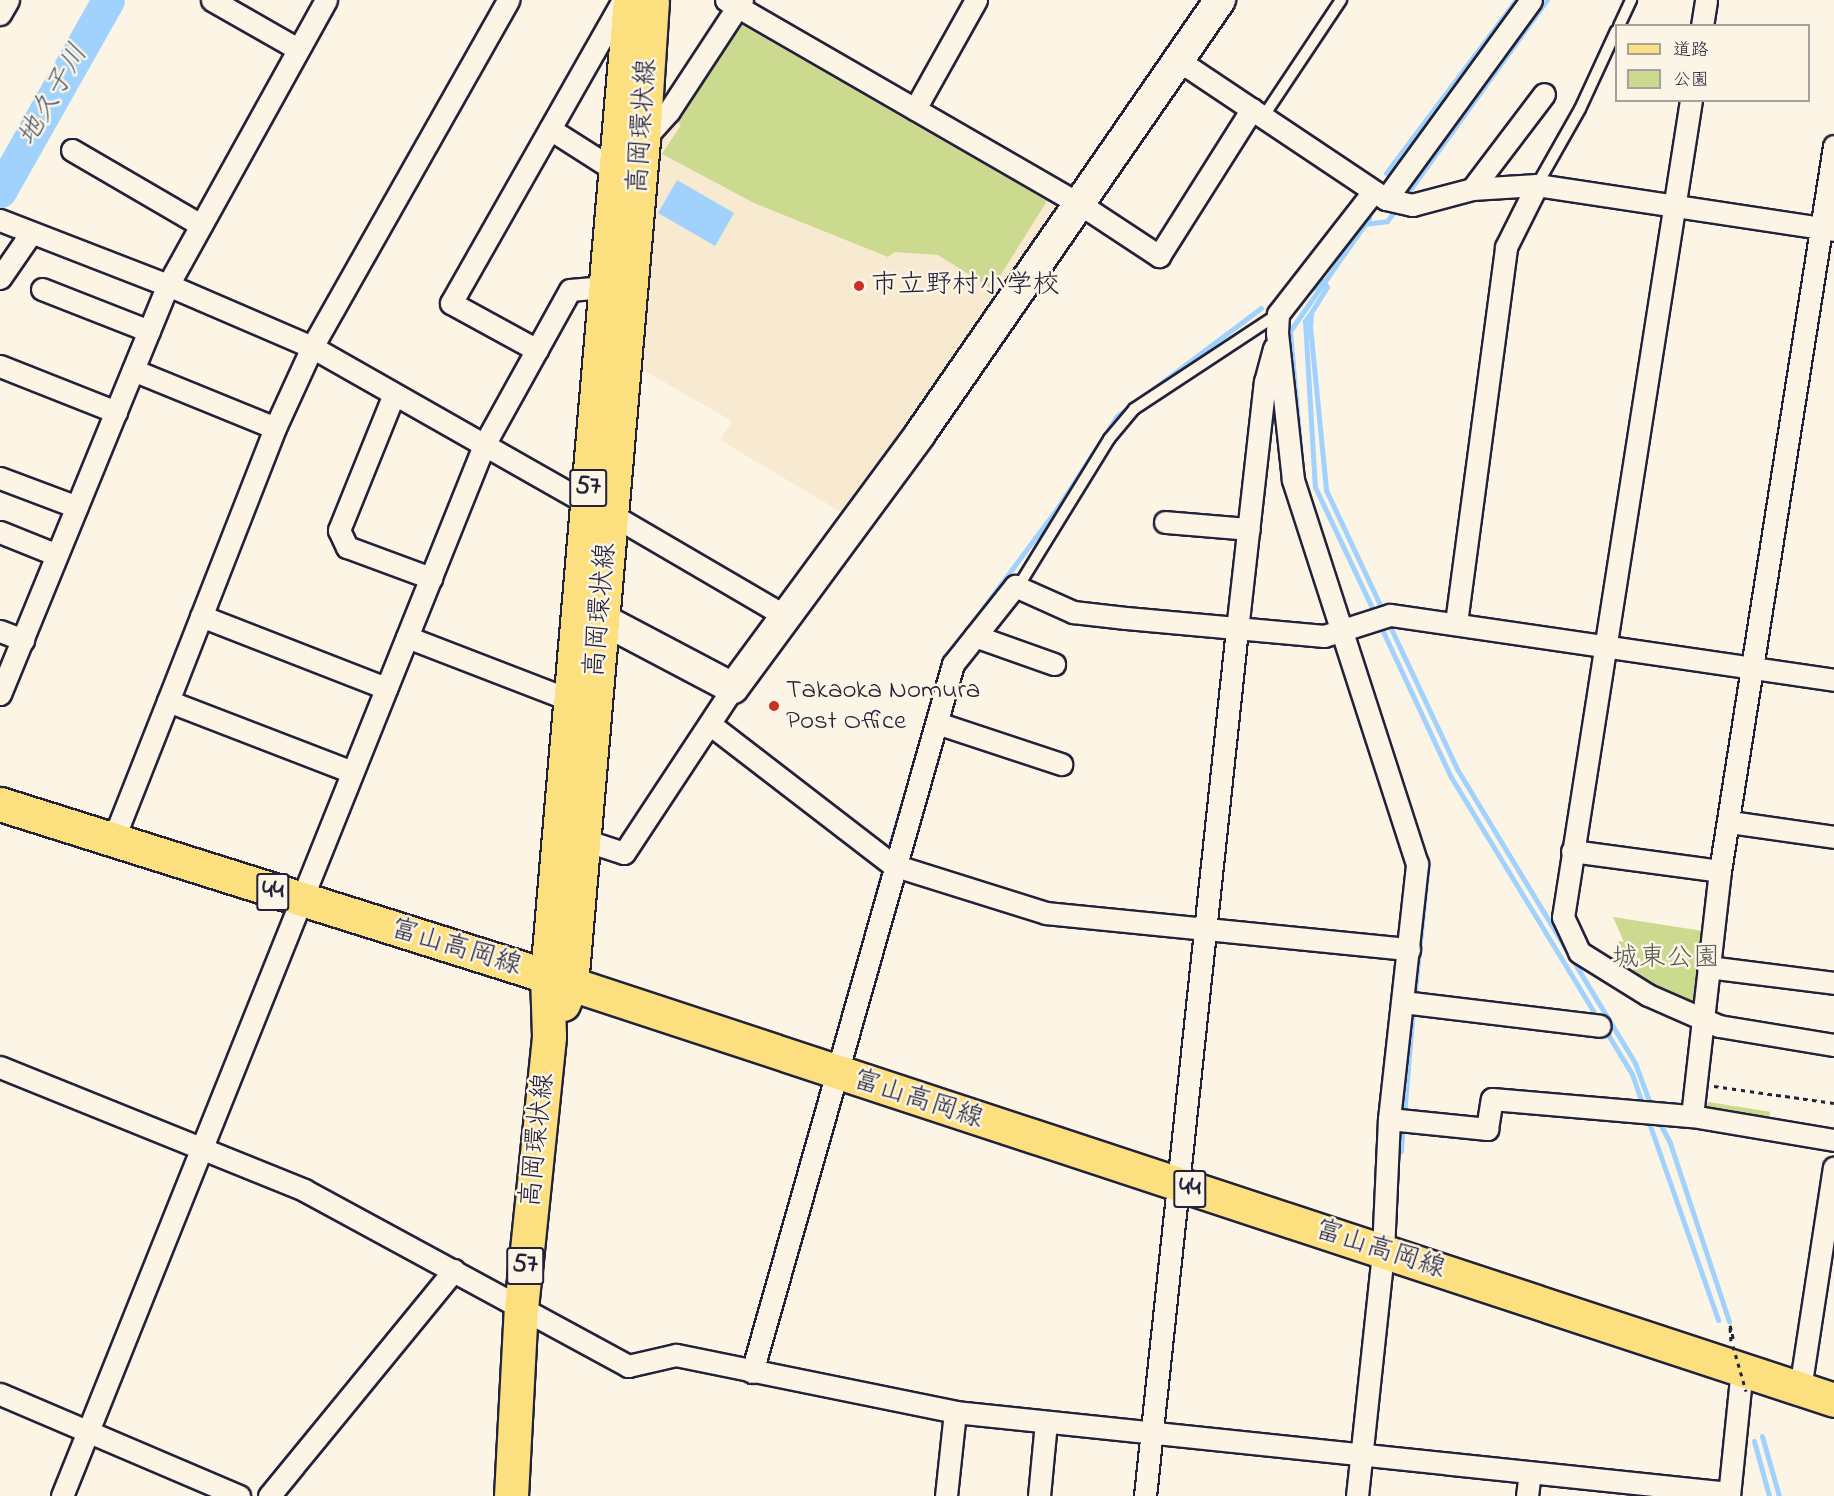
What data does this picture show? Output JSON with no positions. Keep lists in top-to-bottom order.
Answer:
{
  "streets": {
    "main road": [
      "高岡環状線",
      "57",
      "44",
      "富山高岡線"
    ]
  },
  "crossings": [
    ["高岡環状線", "富山高岡線"]
  ],
  "water": ["地久子川"],
  "parks": ["城東公園"],
  "places": ["市立野村小学校", "Takaoka Nomura Post Office"],
  "legend": ["道路", "公園"]
}
